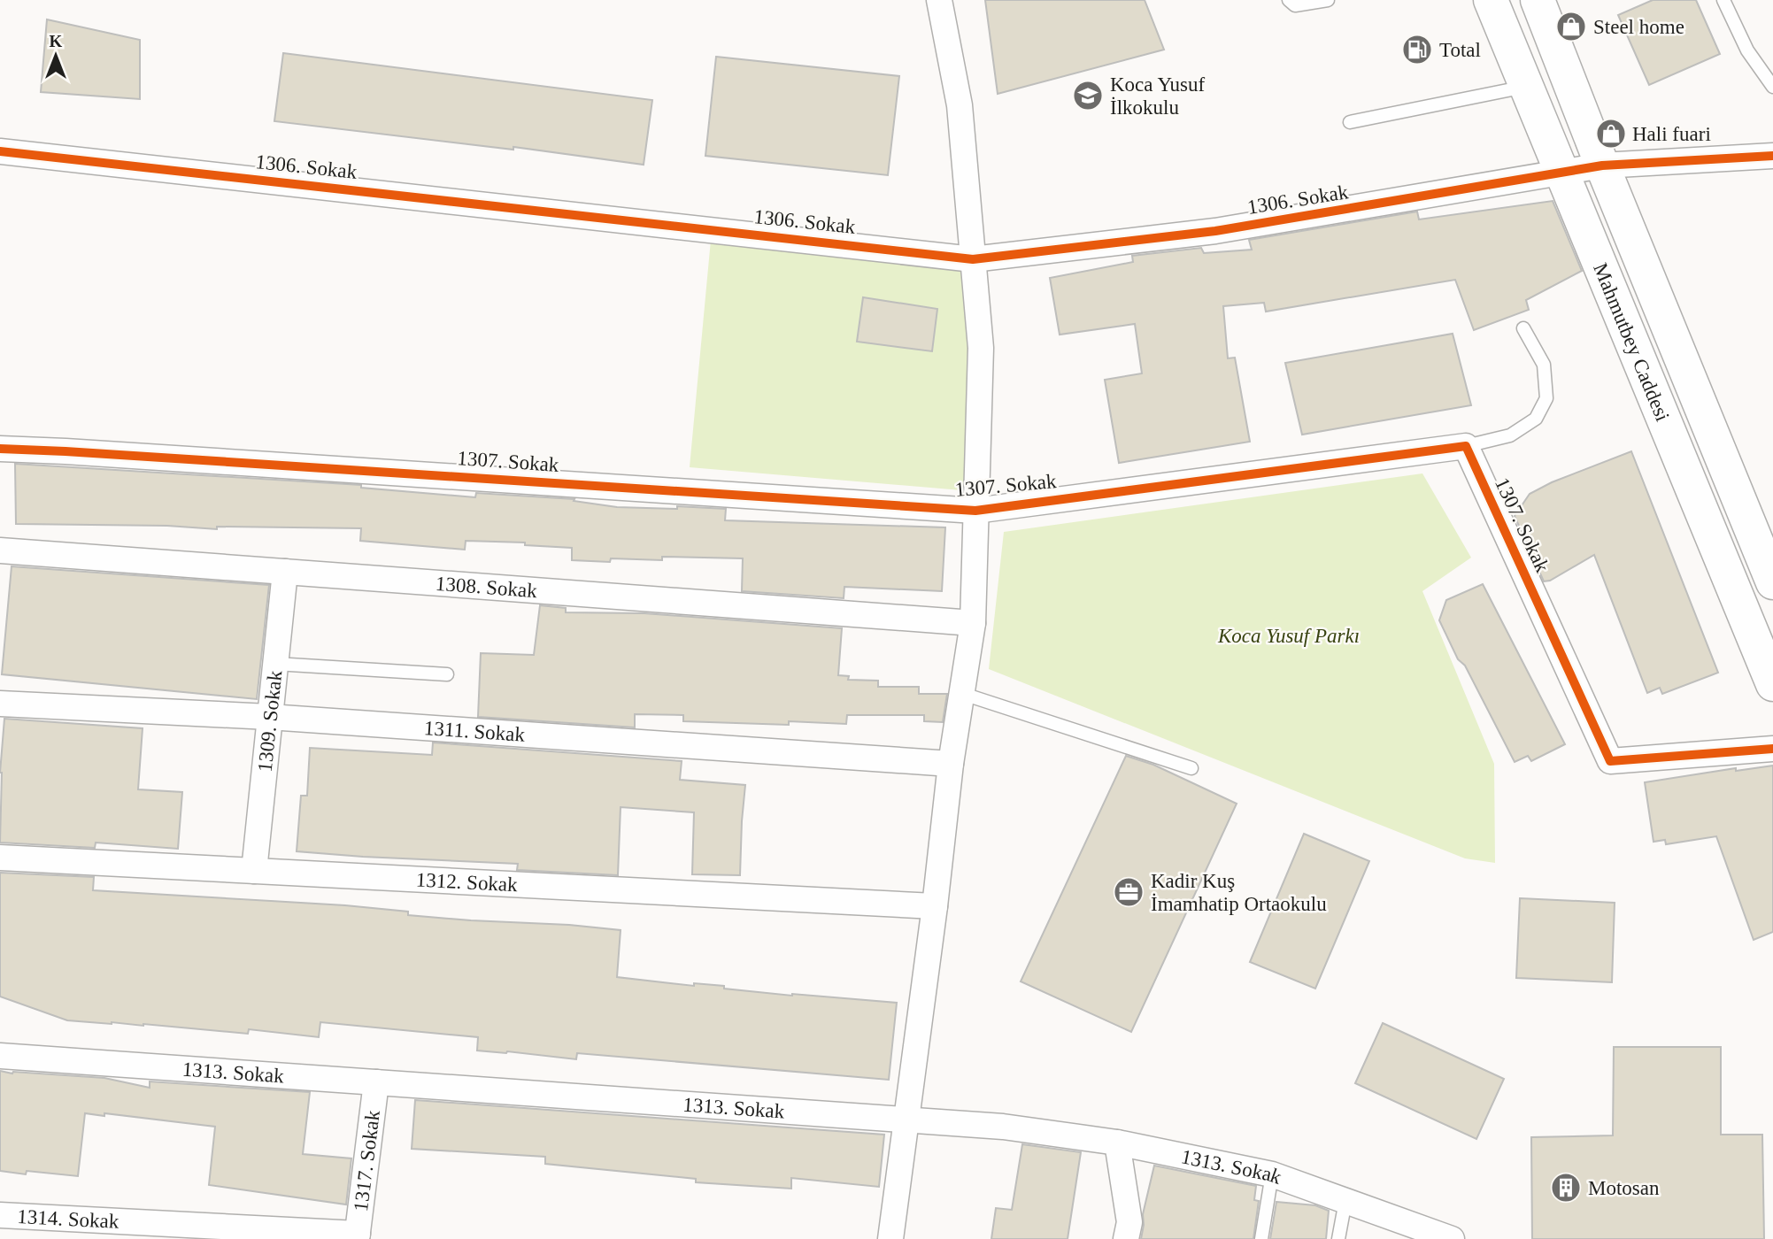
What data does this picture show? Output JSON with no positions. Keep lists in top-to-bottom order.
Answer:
{
  "streets": {
    "main road": ["Mahmutbey Caddesi"],
    "street": [
      "1306. Sokak",
      "1307. Sokak",
      "1308. Sokak",
      "1309. Sokak",
      "1311. Sokak",
      "1312. Sokak",
      "1313. Sokak",
      "1317. Sokak",
      "1314. Sokak"
    ]
  },
  "crossings": [
    ["1306. Sokak", "Mahmutbey Caddesi"],
    ["1308. Sokak", "1309. Sokak"],
    ["1309. Sokak", "1311. Sokak"],
    ["1309. Sokak", "1312. Sokak"],
    ["1313. Sokak", "1317. Sokak"],
    ["1317. Sokak", "1314. Sokak"]
  ],
  "parks": ["Koca Yusuf Parkı"],
  "places": {
    "shop": ["Steel home", "Hali fuari"],
    "fuel station": ["Total"],
    "school or university": ["Koca Yusuf İlkokulu"],
    "office": ["Kadir Kuş İmamhatip Ortaokulu"],
    "building": ["Motosan"]
  },
  "north": "top"
}
